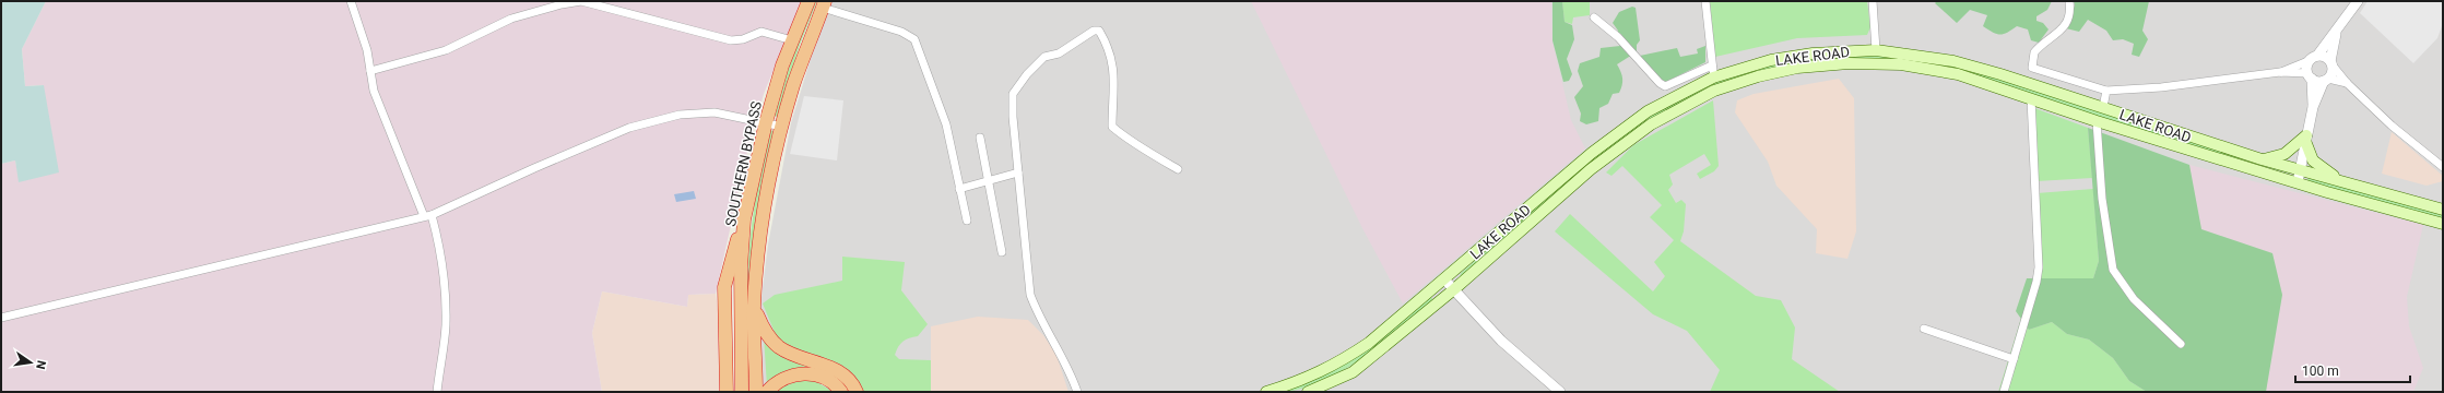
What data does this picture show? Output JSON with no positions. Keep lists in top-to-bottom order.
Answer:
{
  "streets": {
    "highway": ["SOUTHERN BYPASS"],
    "main road": ["LAKE ROAD"]
  },
  "scale_bar": "100 m",
  "north": "right"
}
